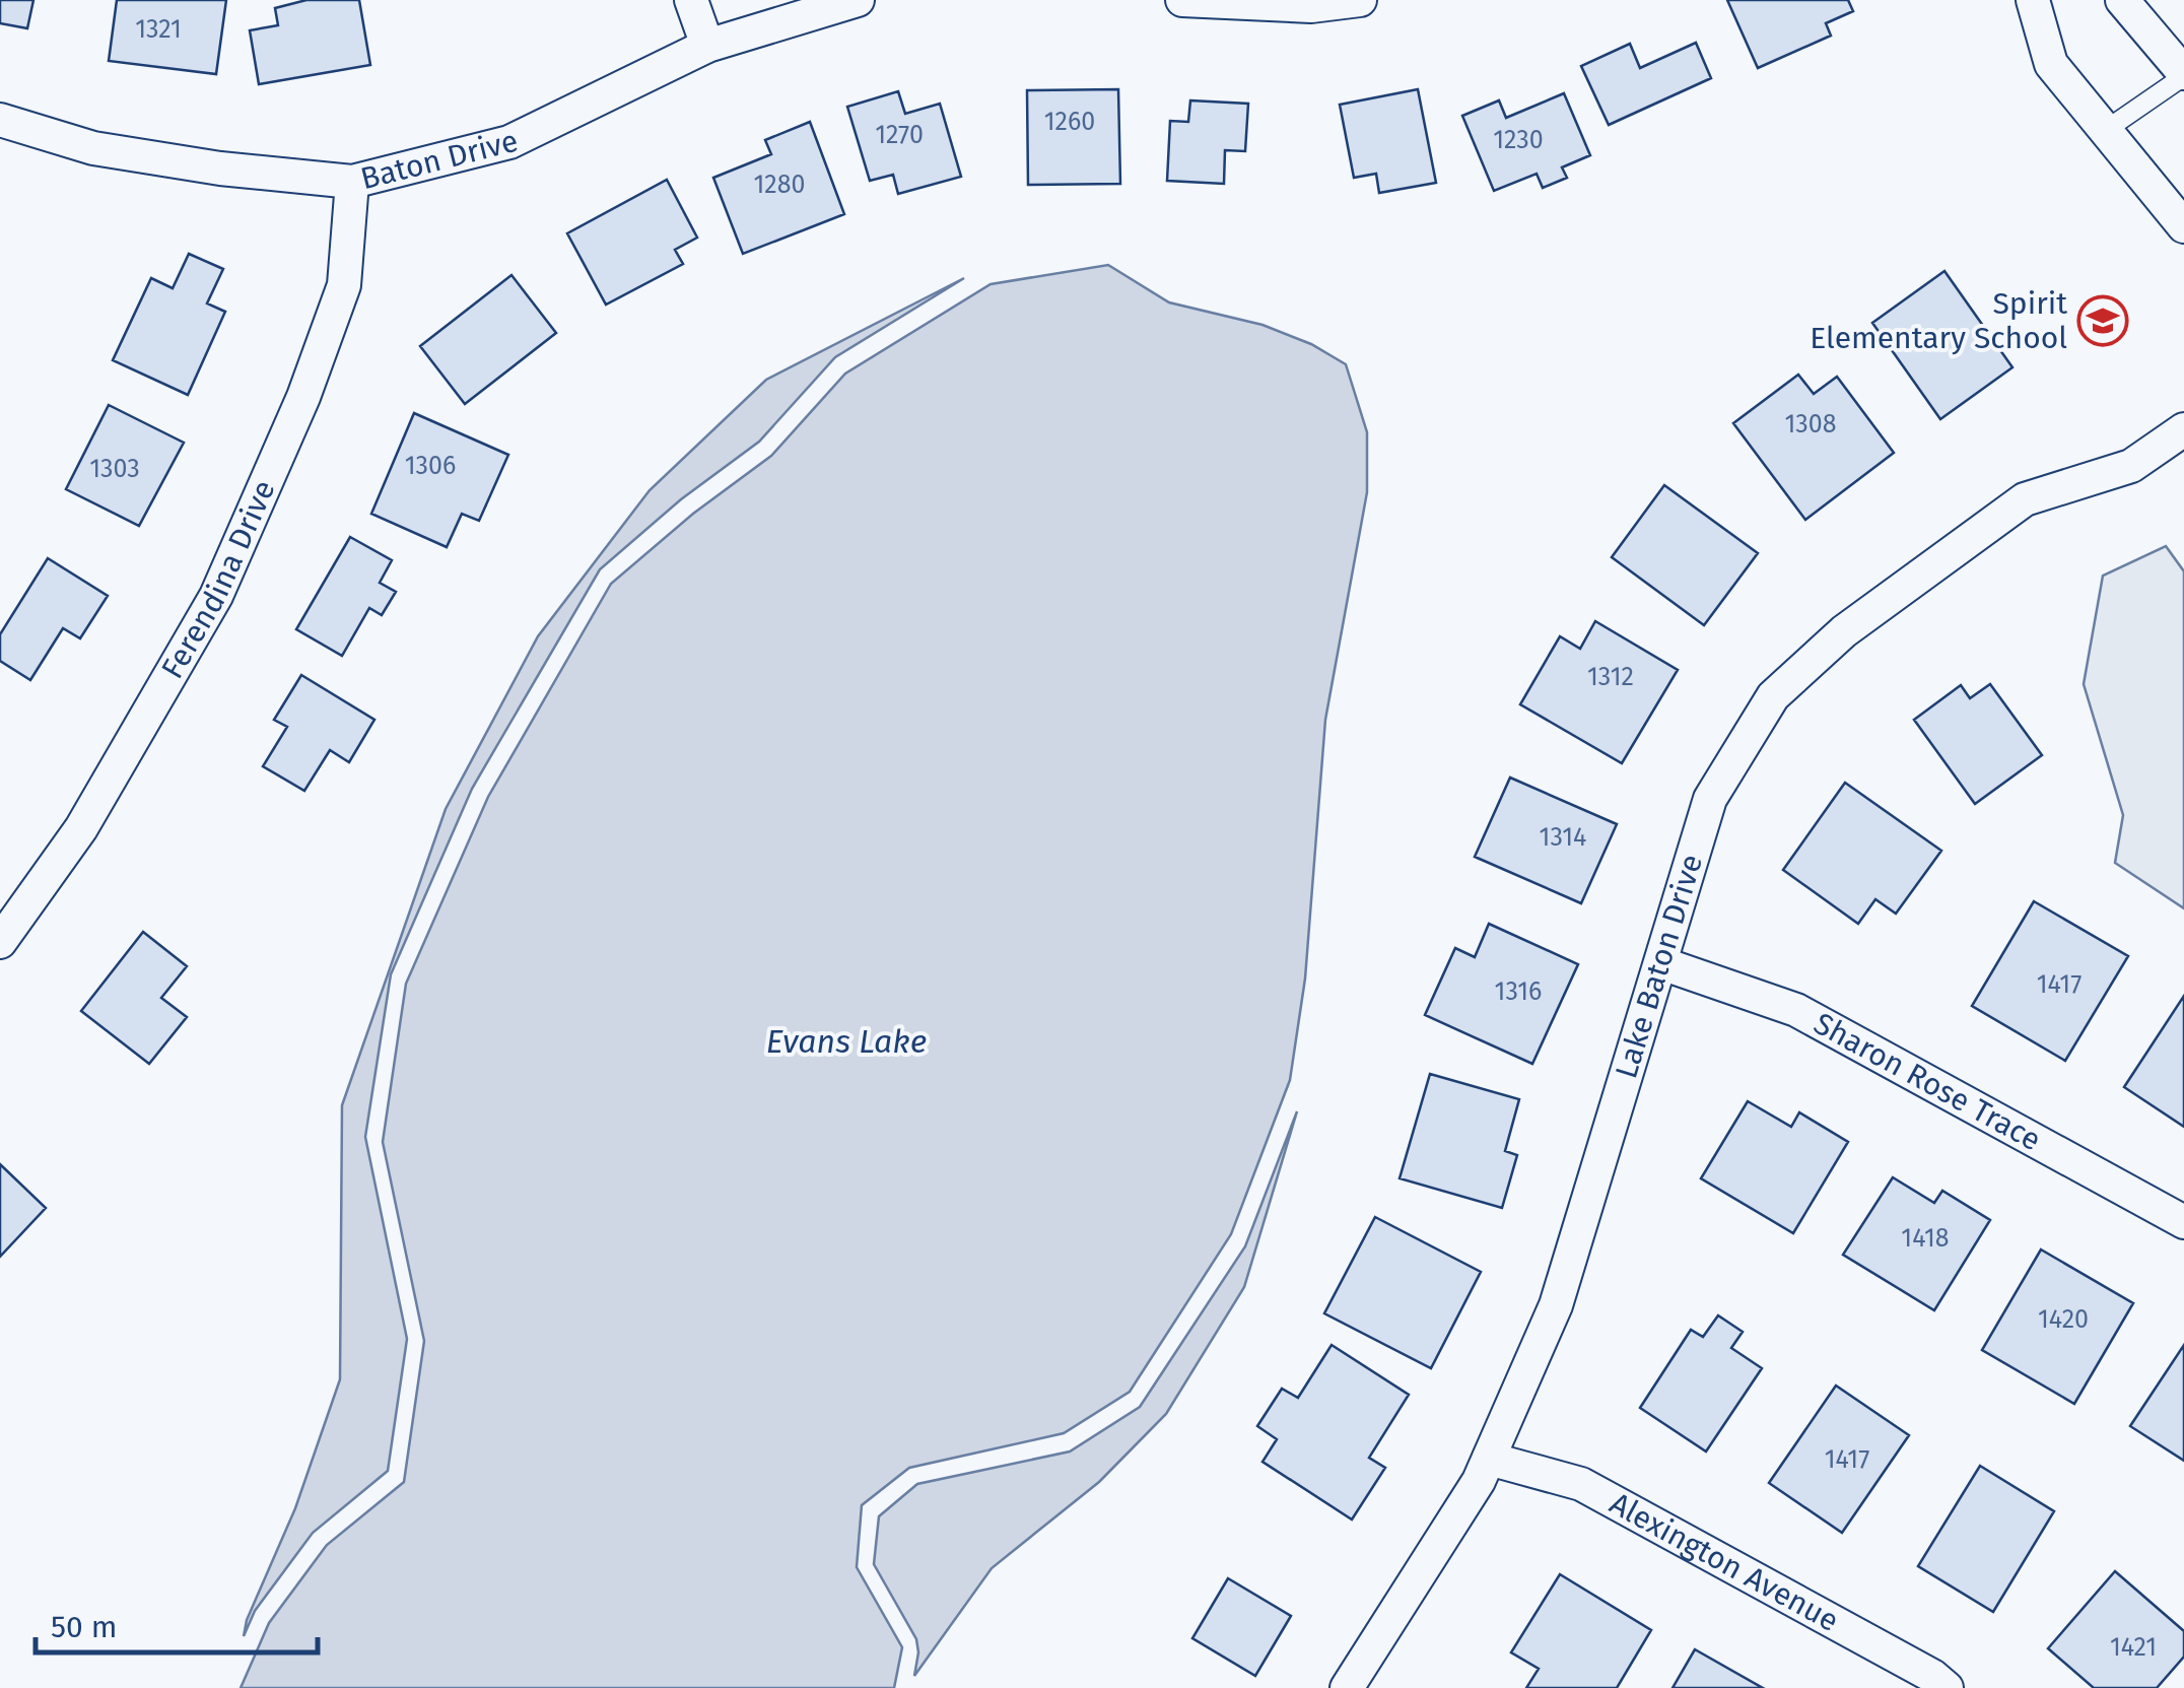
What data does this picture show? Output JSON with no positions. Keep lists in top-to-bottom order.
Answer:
{
  "streets": {
    "street": [
      "Baton Drive",
      "Ferendina Drive",
      "Lake Baton Drive",
      "Sharon Rose Trace",
      "Alexington Avenue"
    ]
  },
  "crossings": [
    ["Baton Drive", "Ferendina Drive"],
    ["Lake Baton Drive", "Sharon Rose Trace"],
    ["Lake Baton Drive", "Alexington Avenue"]
  ],
  "water": ["Evans Lake"],
  "places": {
    "school or university": ["Spirit Elementary School"]
  },
  "house_numbers": [
    "1321",
    "1260",
    "1270",
    "1230",
    "1280",
    "1308",
    "1306",
    "1303",
    "1312",
    "1314",
    "1417",
    "1316",
    "1418",
    "1420",
    "1417",
    "1421"
  ],
  "scale_bar": "50 m"
}
